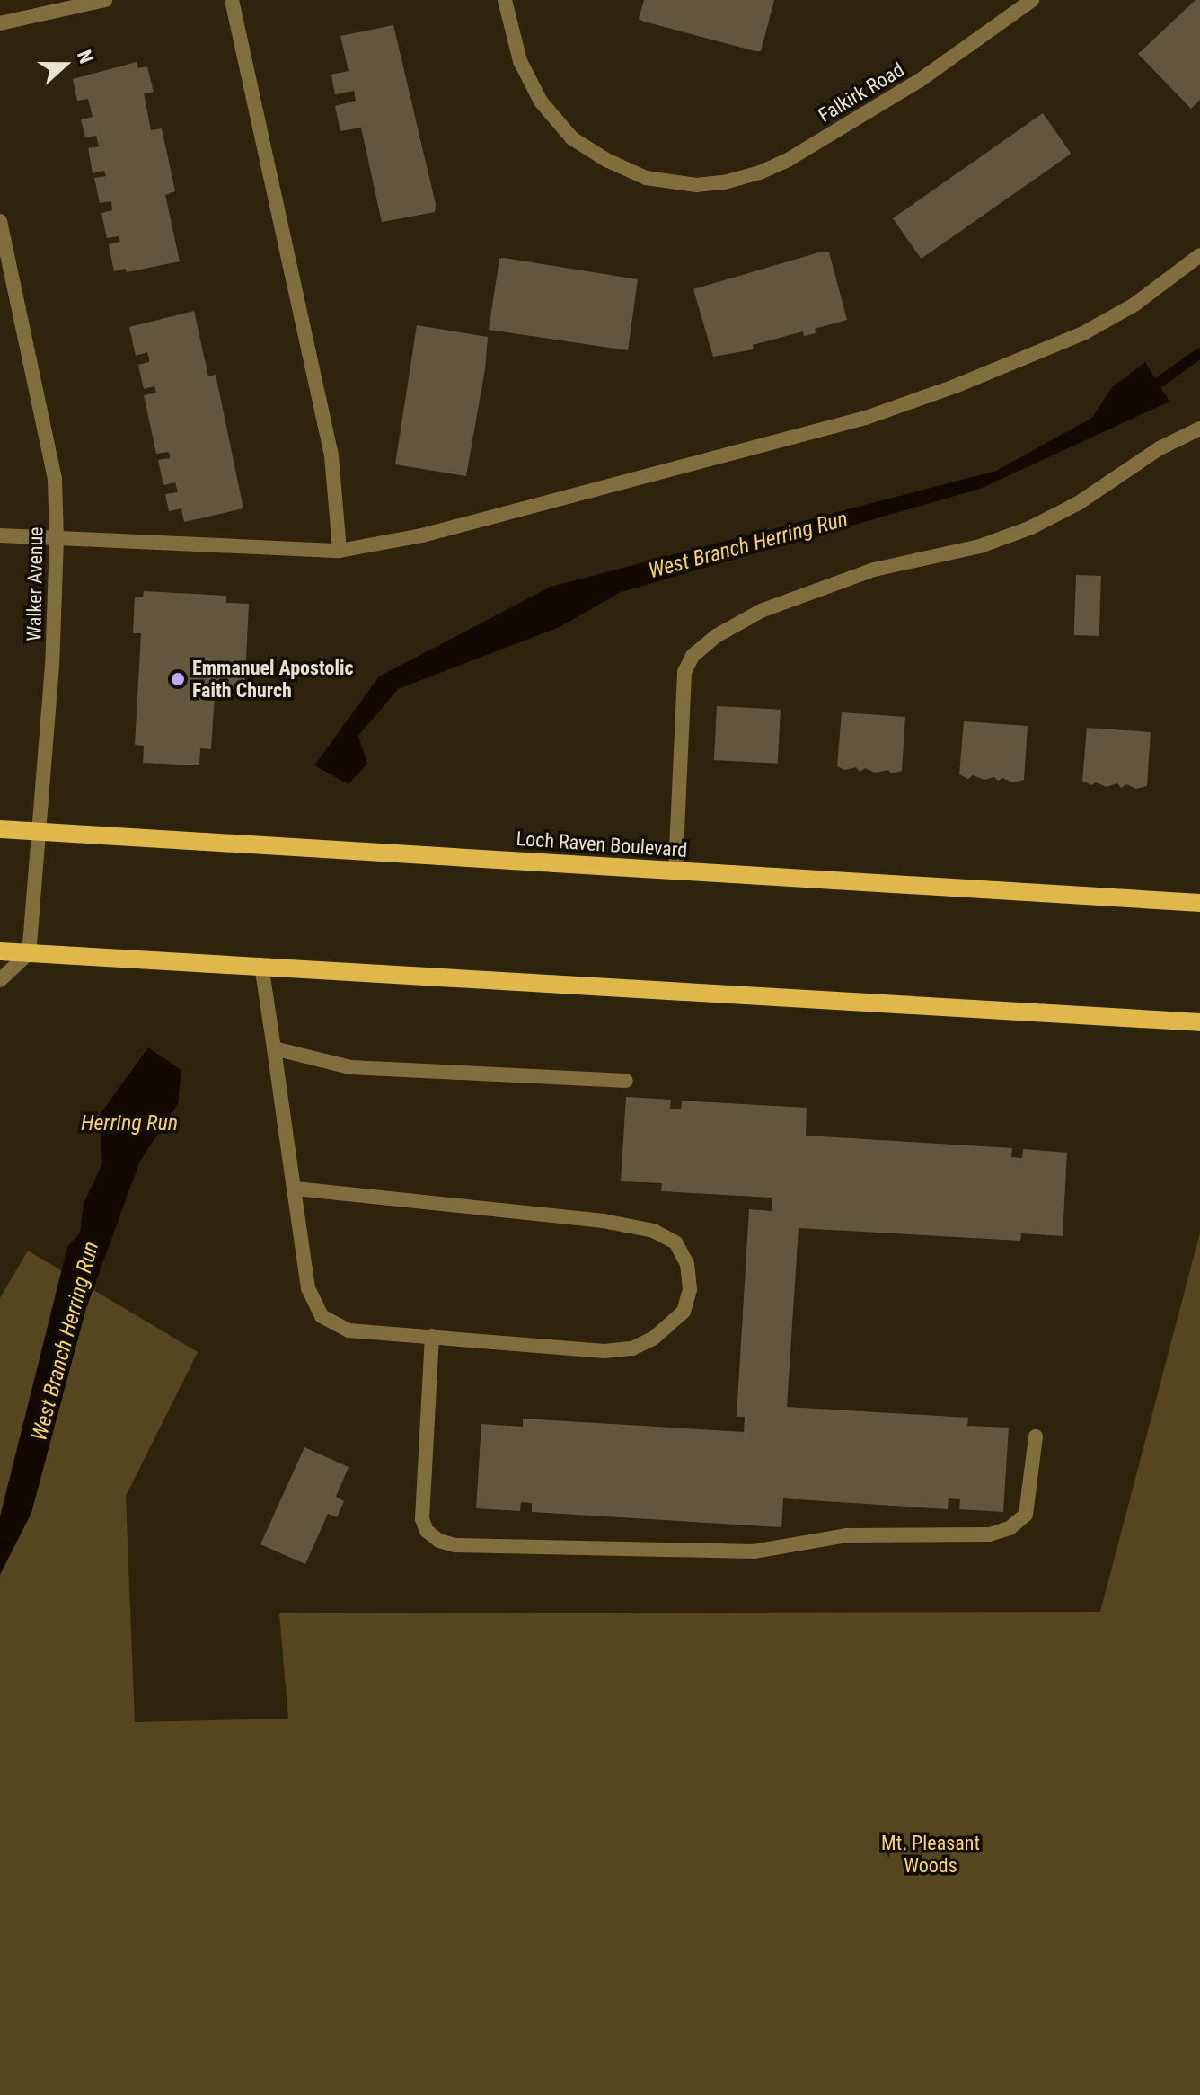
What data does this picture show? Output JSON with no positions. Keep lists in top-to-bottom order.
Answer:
{
  "streets": {
    "main road": ["Loch Raven Boulevard"],
    "street": ["Falkirk Road", "Walker Avenue"]
  },
  "crossings": [
    ["Walker Avenue", "Loch Raven Boulevard"]
  ],
  "water": ["West Branch Herring Run", "Herring Run"],
  "parks": ["Mt. Pleasant Woods"],
  "places": ["Emmanuel Apostolic Faith Church"],
  "north": "right"
}
